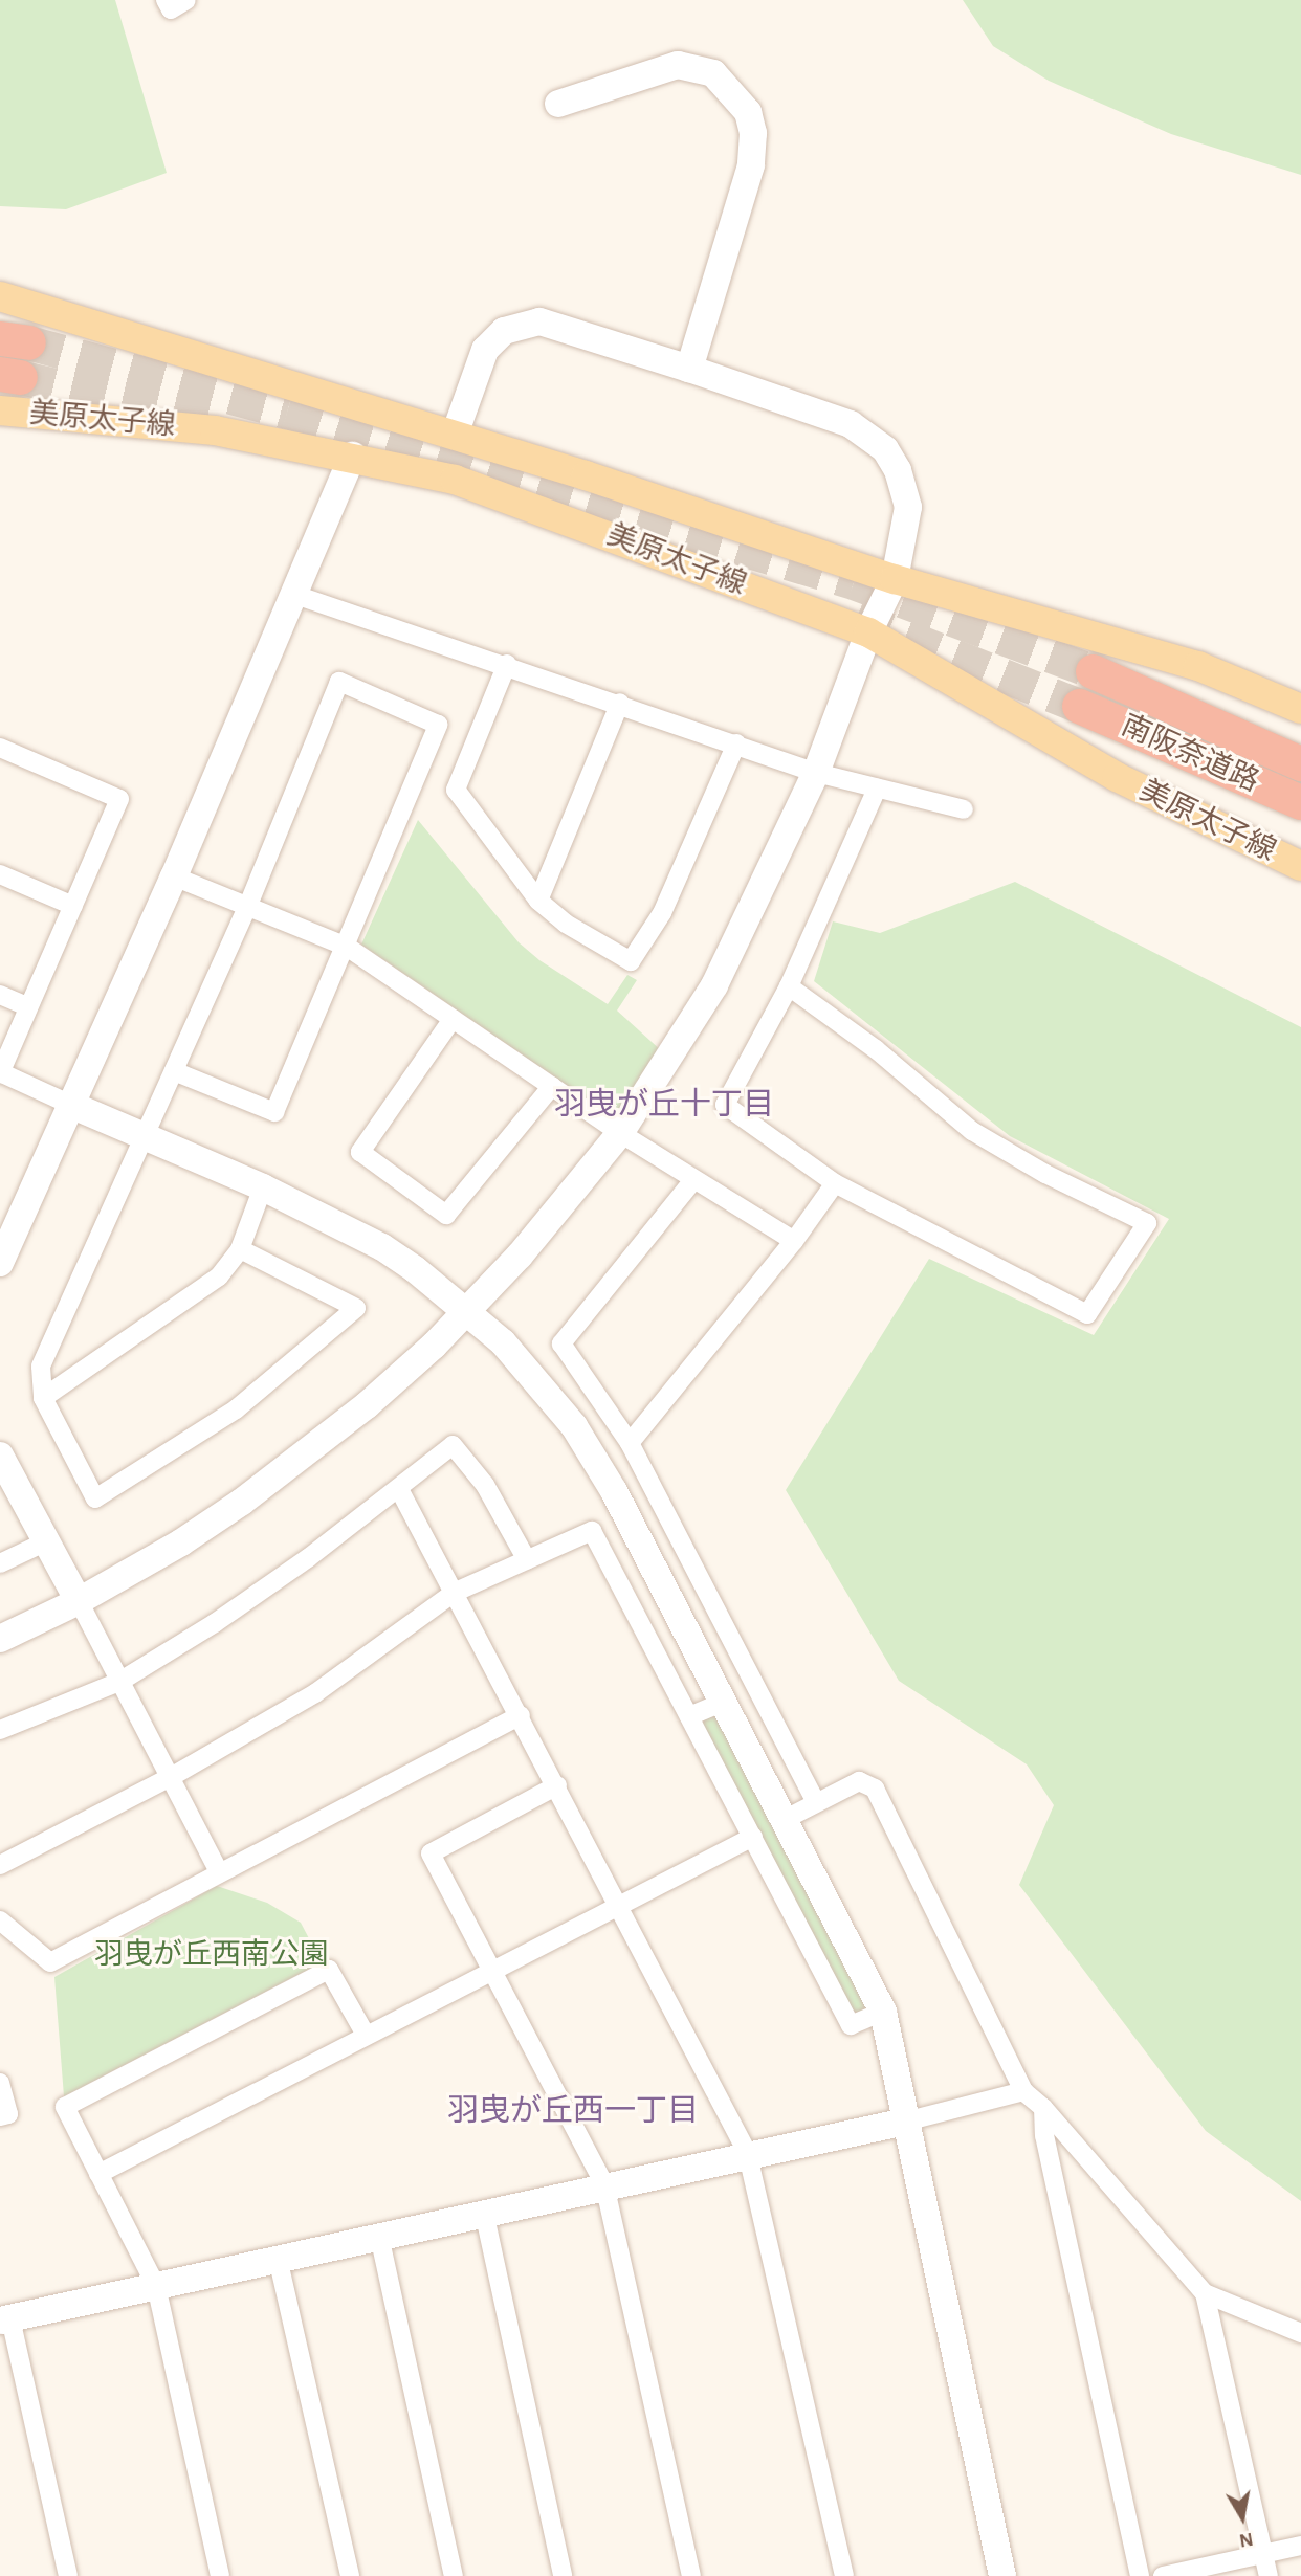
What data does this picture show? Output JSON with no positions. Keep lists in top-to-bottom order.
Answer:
{
  "streets": {
    "highway": ["南阪奈道路"],
    "main road": ["美原太子線"]
  },
  "districts": ["羽曳が丘十丁目", "羽曳が丘西一丁目"],
  "parks": ["羽曳が丘西南公園"],
  "north": "bottom"
}
